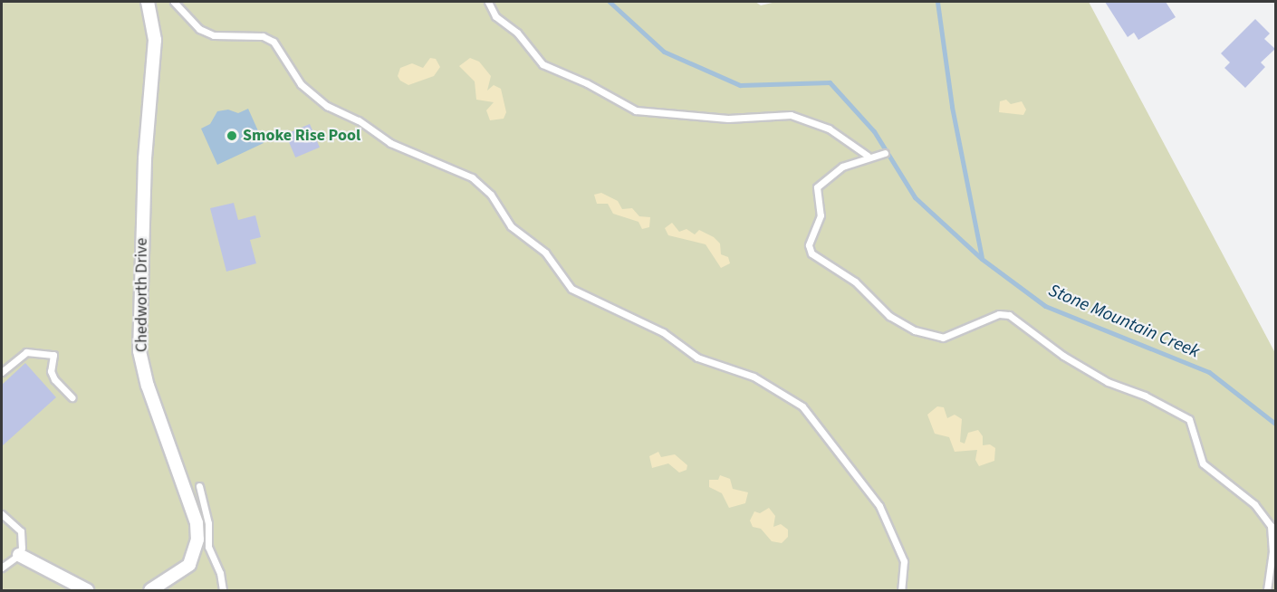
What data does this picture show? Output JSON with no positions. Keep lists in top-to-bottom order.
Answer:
{
  "streets": {
    "street": ["Chedworth Drive"]
  },
  "water": ["Stone Mountain Creek"],
  "places": ["Smoke Rise Pool"]
}
